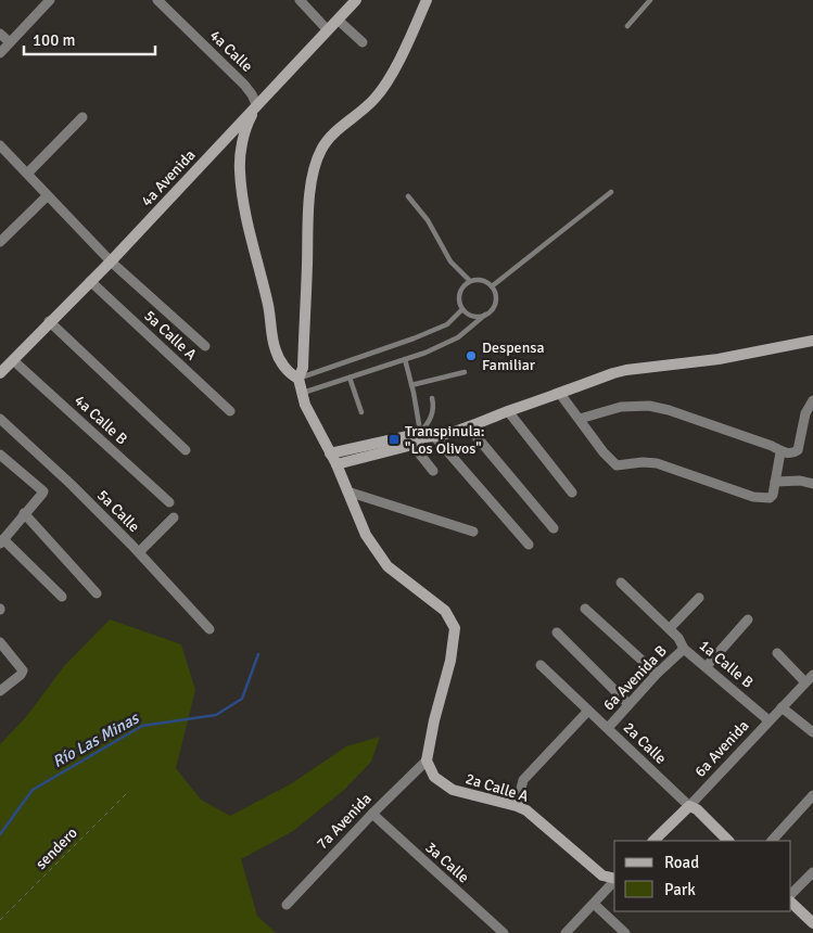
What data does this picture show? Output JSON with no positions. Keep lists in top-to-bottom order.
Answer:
{
  "streets": {
    "street": [
      "4a Calle",
      "4a Avenida",
      "5a Calle A",
      "4a Calle B",
      "5a Calle",
      "1a Calle B",
      "6a Avenida B",
      "2a Calle",
      "6a Avenida",
      "2a Calle A",
      "7a Avenida",
      "3a Calle"
    ],
    "path": ["sendero"]
  },
  "crossings": [
    ["4a Calle", "4a Avenida"],
    ["4a Avenida", "5a Calle A"],
    ["4a Avenida", "4a Calle B"],
    ["1a Calle B", "6a Avenida B"],
    ["1a Calle B", "6a Avenida"],
    ["6a Avenida B", "2a Calle"],
    ["2a Calle", "6a Avenida"],
    ["2a Calle A", "7a Avenida"],
    ["7a Avenida", "3a Calle"]
  ],
  "water": ["Río Las Minas"],
  "places": {
    "other": ["Despensa Familiar"],
    "transit": ["Transpinula: \"Los Olivos\""]
  },
  "legend": ["Road", "Park"],
  "scale_bar": "100 m"
}
